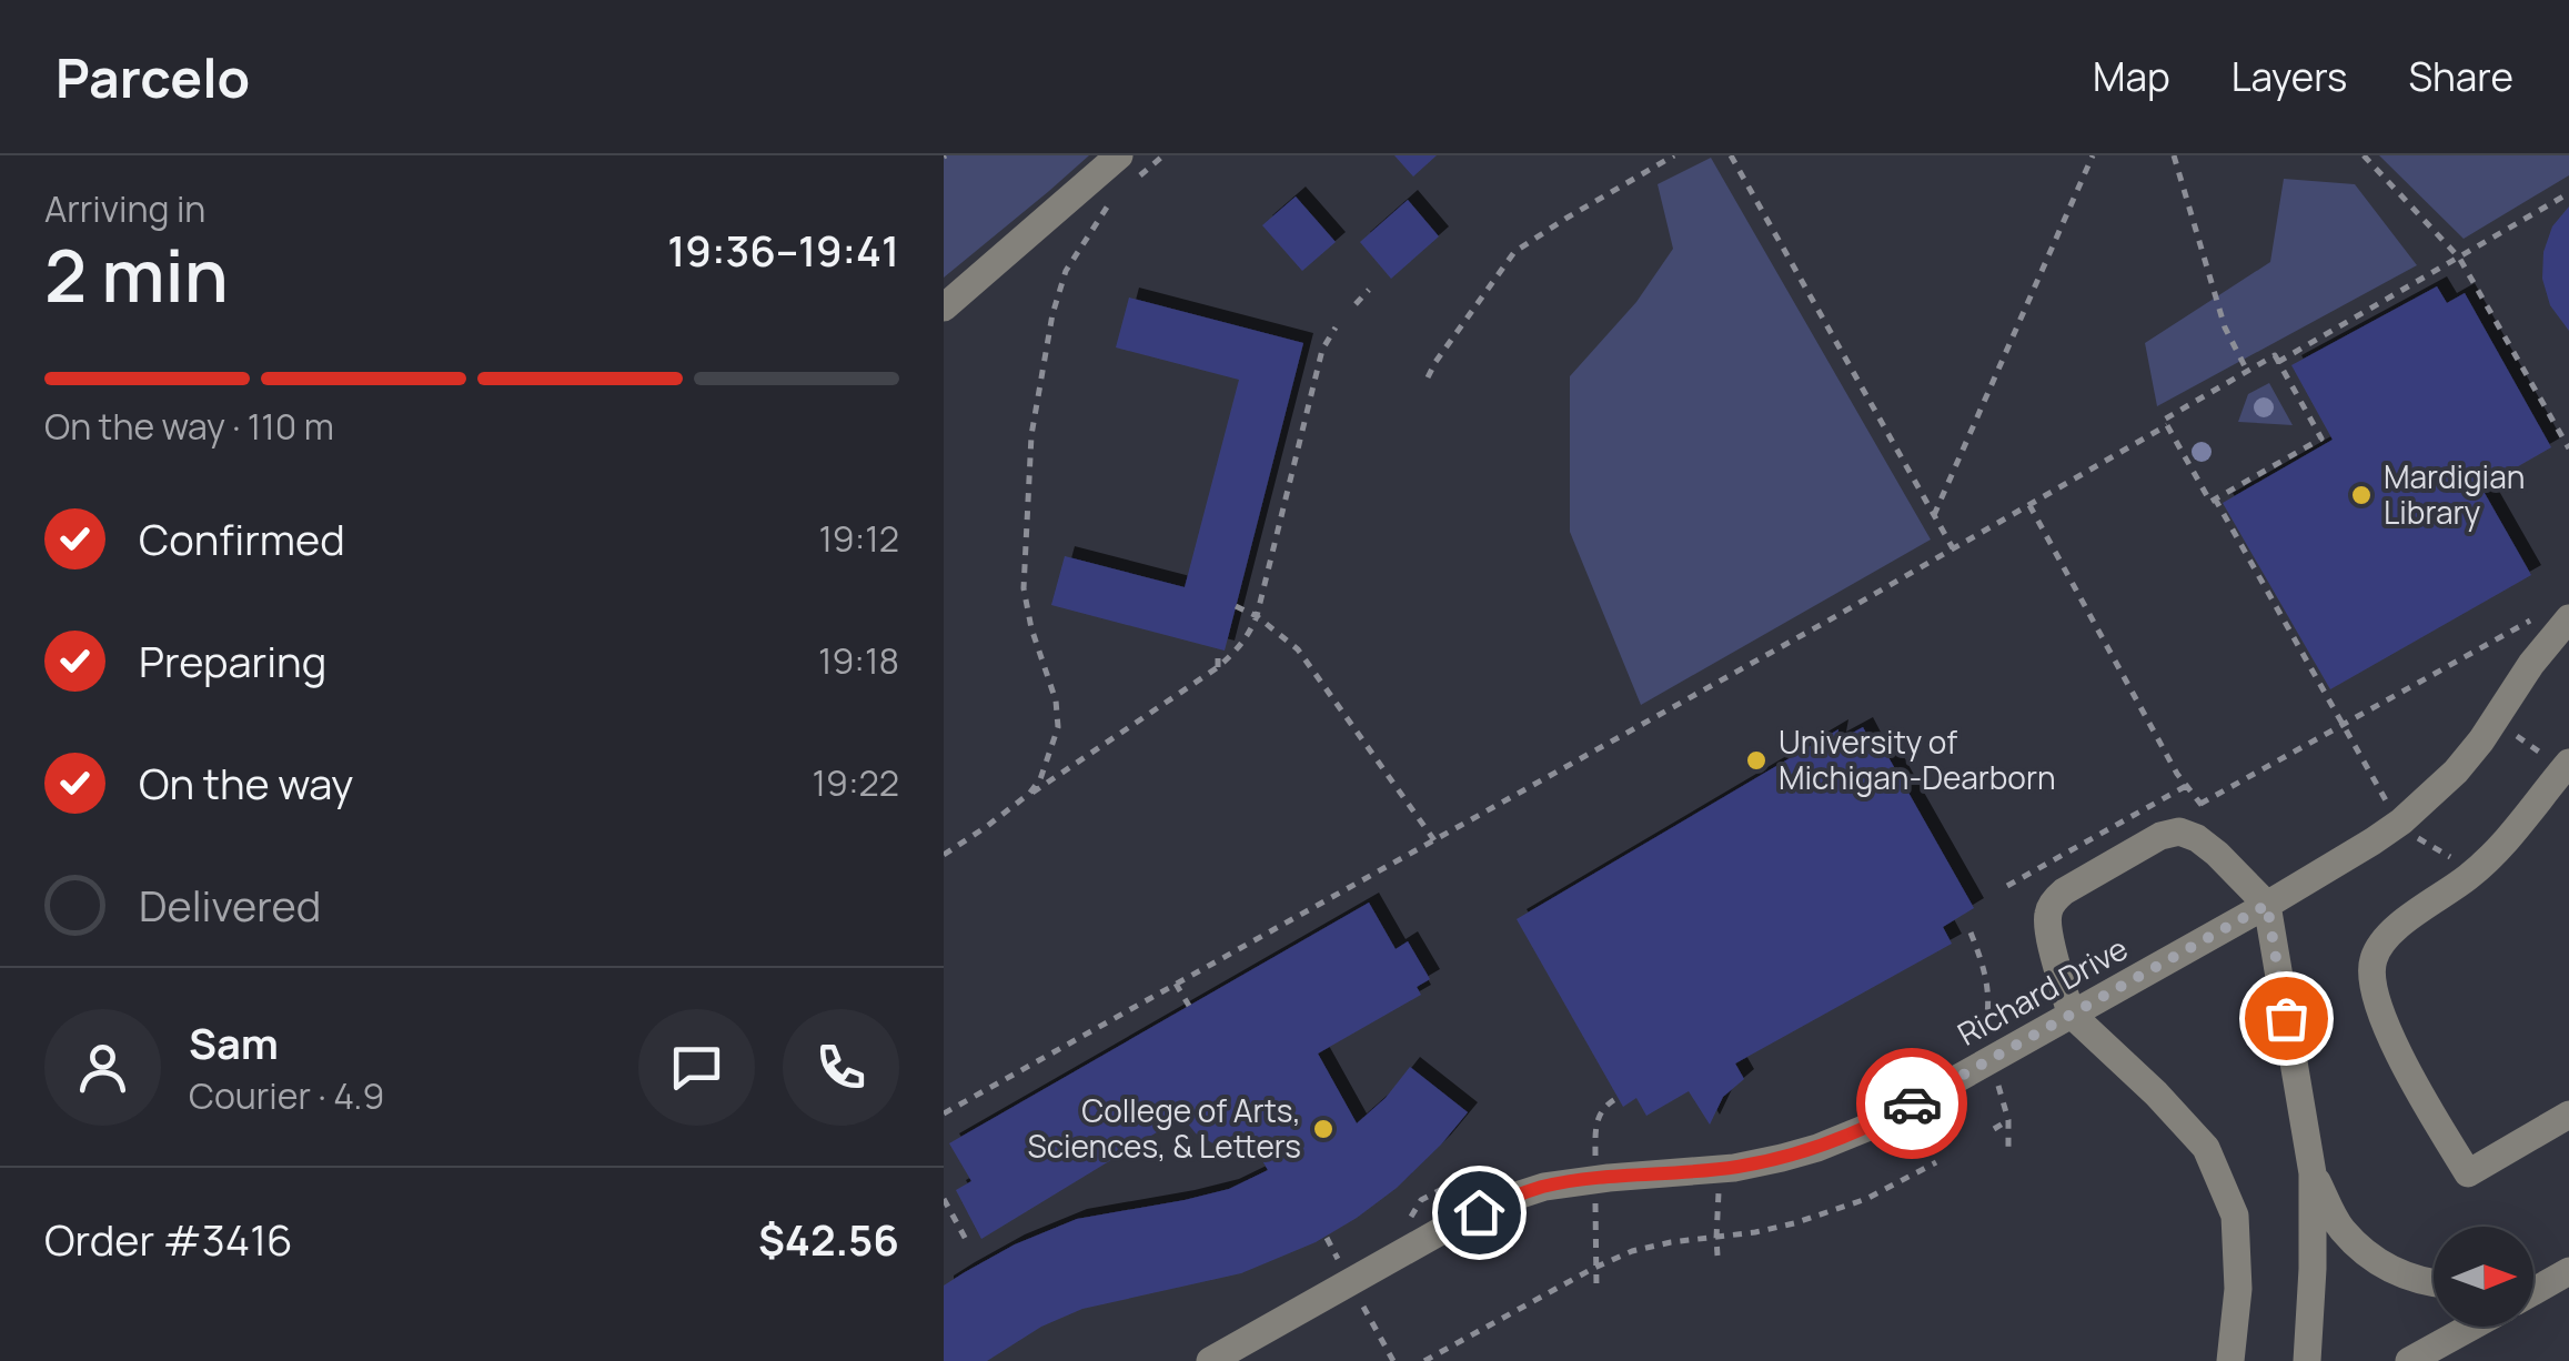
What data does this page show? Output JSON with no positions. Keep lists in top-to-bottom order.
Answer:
{
  "streets": {
    "street": ["Richard Drive"]
  },
  "places": ["Mardigian Library", "University of Michigan-Dearborn", "College of Arts, Sciences, & Letters"],
  "north": "right",
  "page": {
    "header": "Parcelo",
    "nav": ["Map", "Layers", "Share"],
    "heading": ["2 min", "Arriving in", "19:36–19:41"],
    "panel": [
      "Sam",
      "Courier · 4.9",
      "Order #3416",
      "$42.56"
    ],
    "bar": "On the way · 110 m",
    "list": [
      ["Confirmed", "19:12"],
      ["Preparing", "19:18"],
      ["On the way", "19:22"],
      "Delivered"
    ]
  }
}
